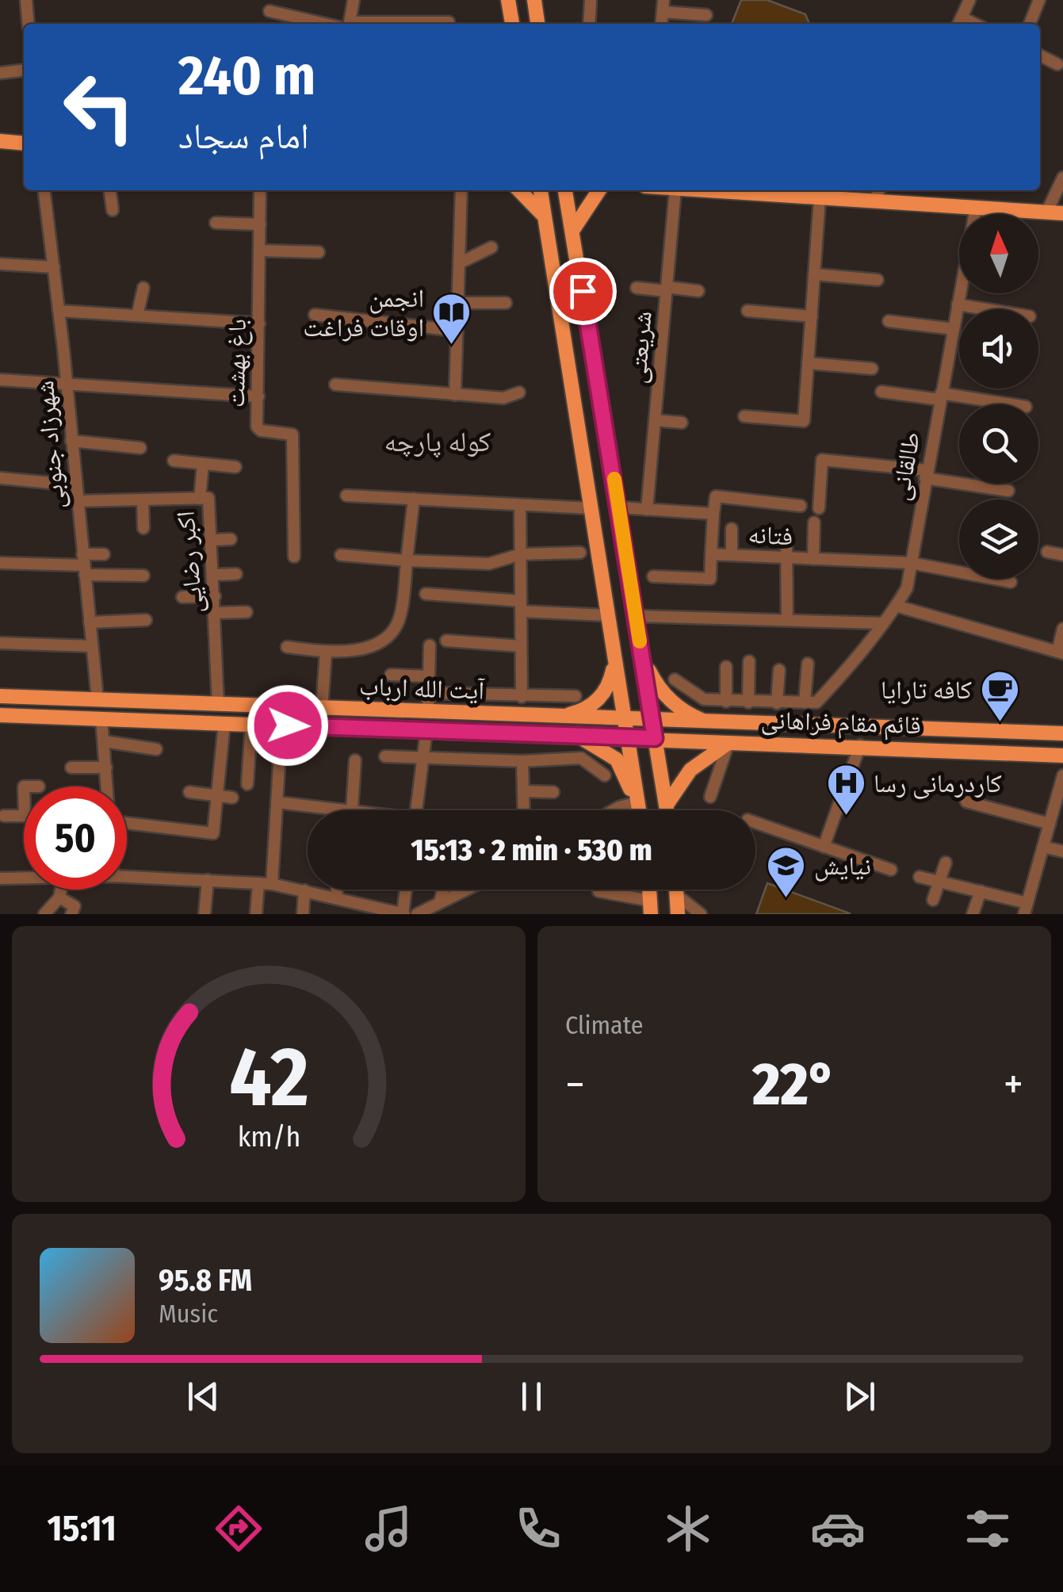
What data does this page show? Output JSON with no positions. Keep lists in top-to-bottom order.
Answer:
{
  "streets": {
    "main road": ["آیت الله ارباب", "قائم مقام فراهانی"],
    "street": [
      "شریعتی",
      "باغ بهشت",
      "شهرزاد جنوبی",
      "طالقانی",
      "فتانه",
      "اکبر رضایی"
    ]
  },
  "crossings": [
    ["شهرزاد جنوبی", "اکبر رضایی"],
    ["شهرزاد جنوبی", "آیت الله ارباب"],
    ["طالقانی", "فتانه"],
    ["اکبر رضایی", "آیت الله ارباب"],
    ["آیت الله ارباب", "قائم مقام فراهانی"]
  ],
  "districts": ["کوله پارچه"],
  "places": {
    "library": ["انجمن اوقات فراغت"],
    "cafe": ["کافه تارایا"],
    "hospital": ["کاردرمانی رسا"],
    "school or university": ["نیایش"]
  },
  "north": "top",
  "page": {
    "turn": ["240 m", "امام سجاد"],
    "limit": "50",
    "trip": "15:13 · 2 min · 530 m",
    "tile": "Climate",
    "heat": ["−", "22°", "+"],
    "song": ["95.8 FM", "Music"],
    "tabs": "15:11",
    "gauge": ["42", "km/h"]
  }
}
